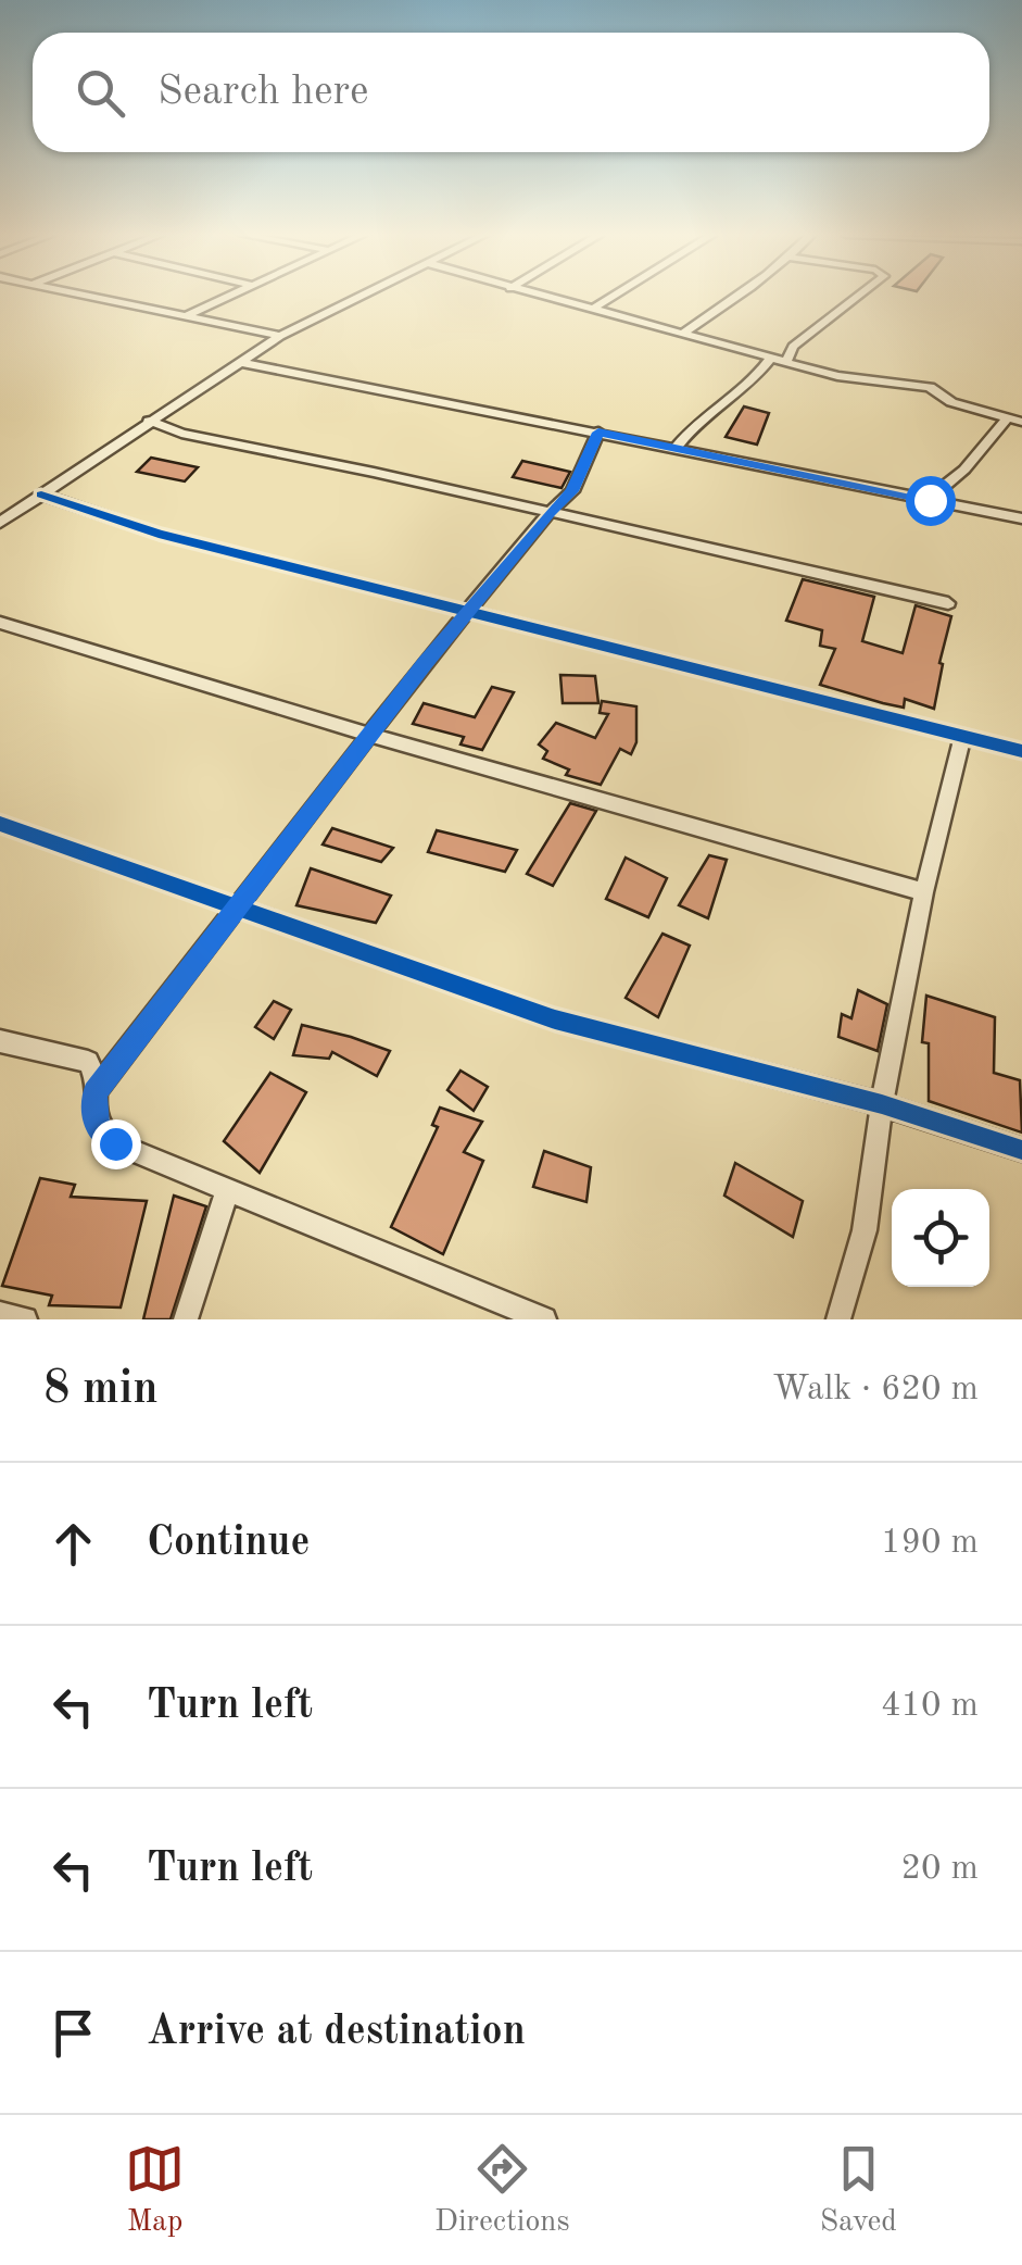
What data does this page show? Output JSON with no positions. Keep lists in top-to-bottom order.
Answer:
{
  "page": {
    "search": "Search here",
    "heading": ["8 min", "Walk · 620 m"],
    "list": [
      ["Continue", "190 m"],
      ["Turn left", "410 m"],
      ["Turn left", "20 m"],
      "Arrive at destination"
    ],
    "nav": ["Map", "Directions", "Saved"]
  }
}
